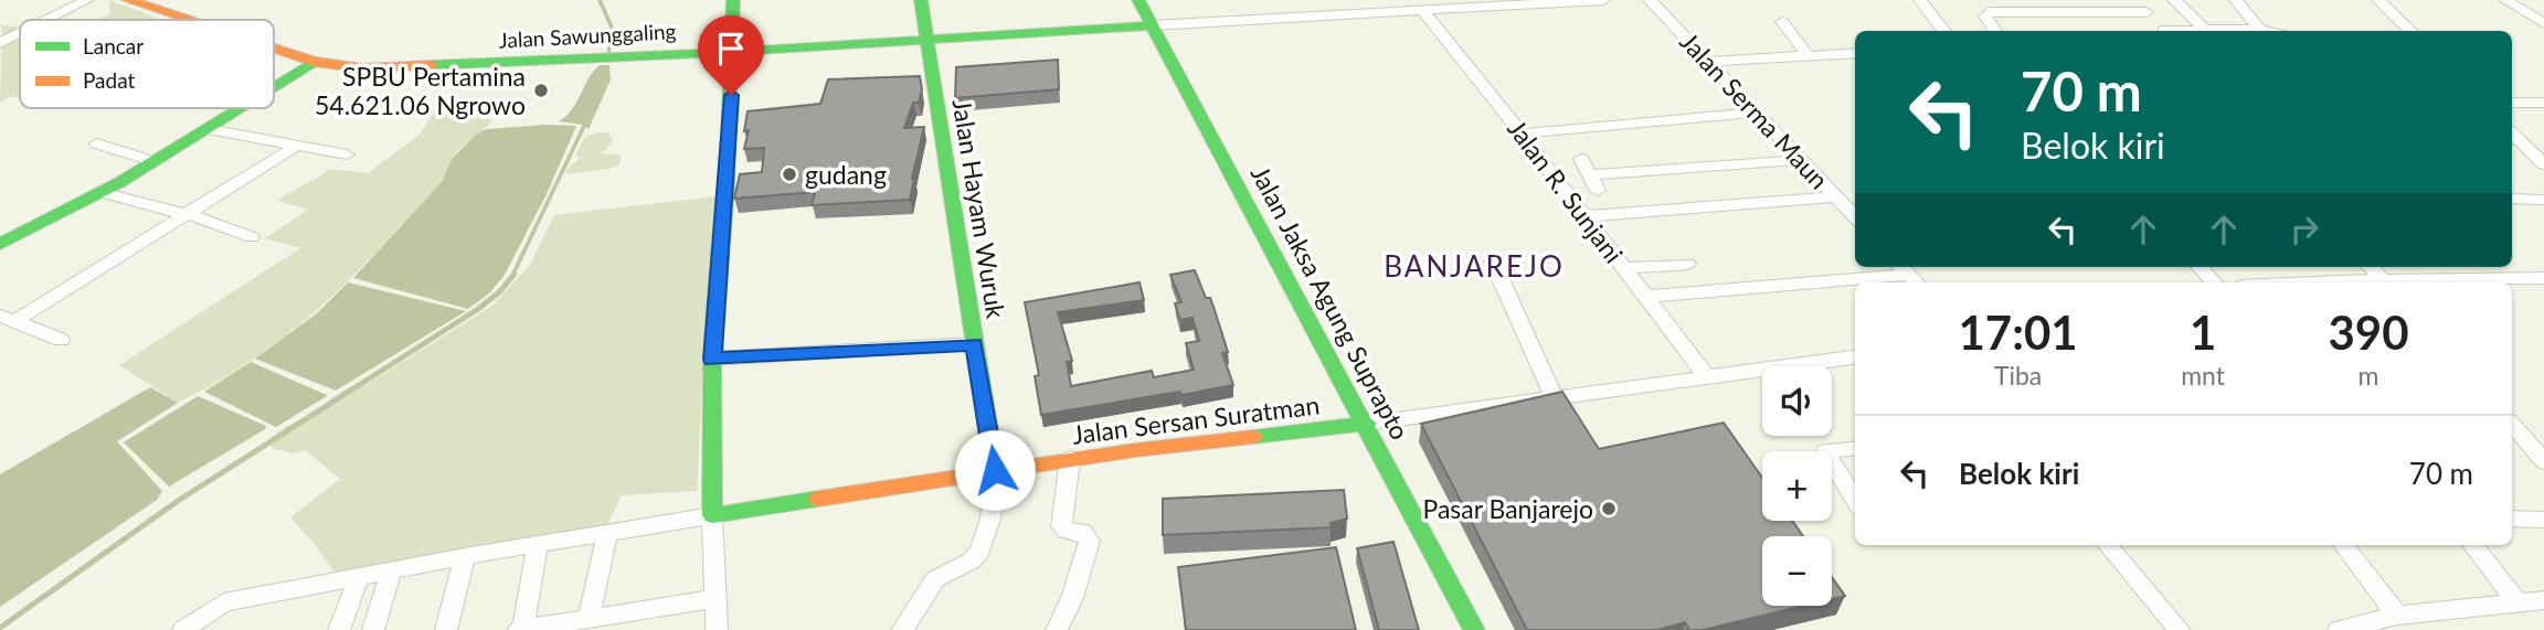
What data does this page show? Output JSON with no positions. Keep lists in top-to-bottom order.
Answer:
{
  "streets": {
    "main road": [
      "Jalan Sawunggaling",
      "Jalan Hayam Wuruk",
      "Jalan Jaksa Agung Suprapto",
      "Jalan Sersan Suratman"
    ],
    "street": ["Jalan Serma Maun", "Jalan R. Sunjani"]
  },
  "crossings": [
    ["Jalan Sawunggaling", "Jalan Hayam Wuruk"],
    ["Jalan Sawunggaling", "Jalan Jaksa Agung Suprapto"],
    ["Jalan Hayam Wuruk", "Jalan Sersan Suratman"],
    ["Jalan Jaksa Agung Suprapto", "Jalan Sersan Suratman"]
  ],
  "districts": ["BANJAREJO"],
  "places": ["SPBU Pertamina 54.621.06 Ngrowo", "gudang", "Pasar Banjarejo"],
  "legend": ["Lancar", "Padat"],
  "page": {
    "turn": ["70 m", "Belok kiri"],
    "eta": [
      "17:01",
      "Tiba",
      "1",
      "mnt",
      "390",
      "m"
    ],
    "map_buttons": ["+", "−"],
    "list": [
      {
        "name": "Belok kiri",
        "value": "70 m"
      }
    ]
  }
}
